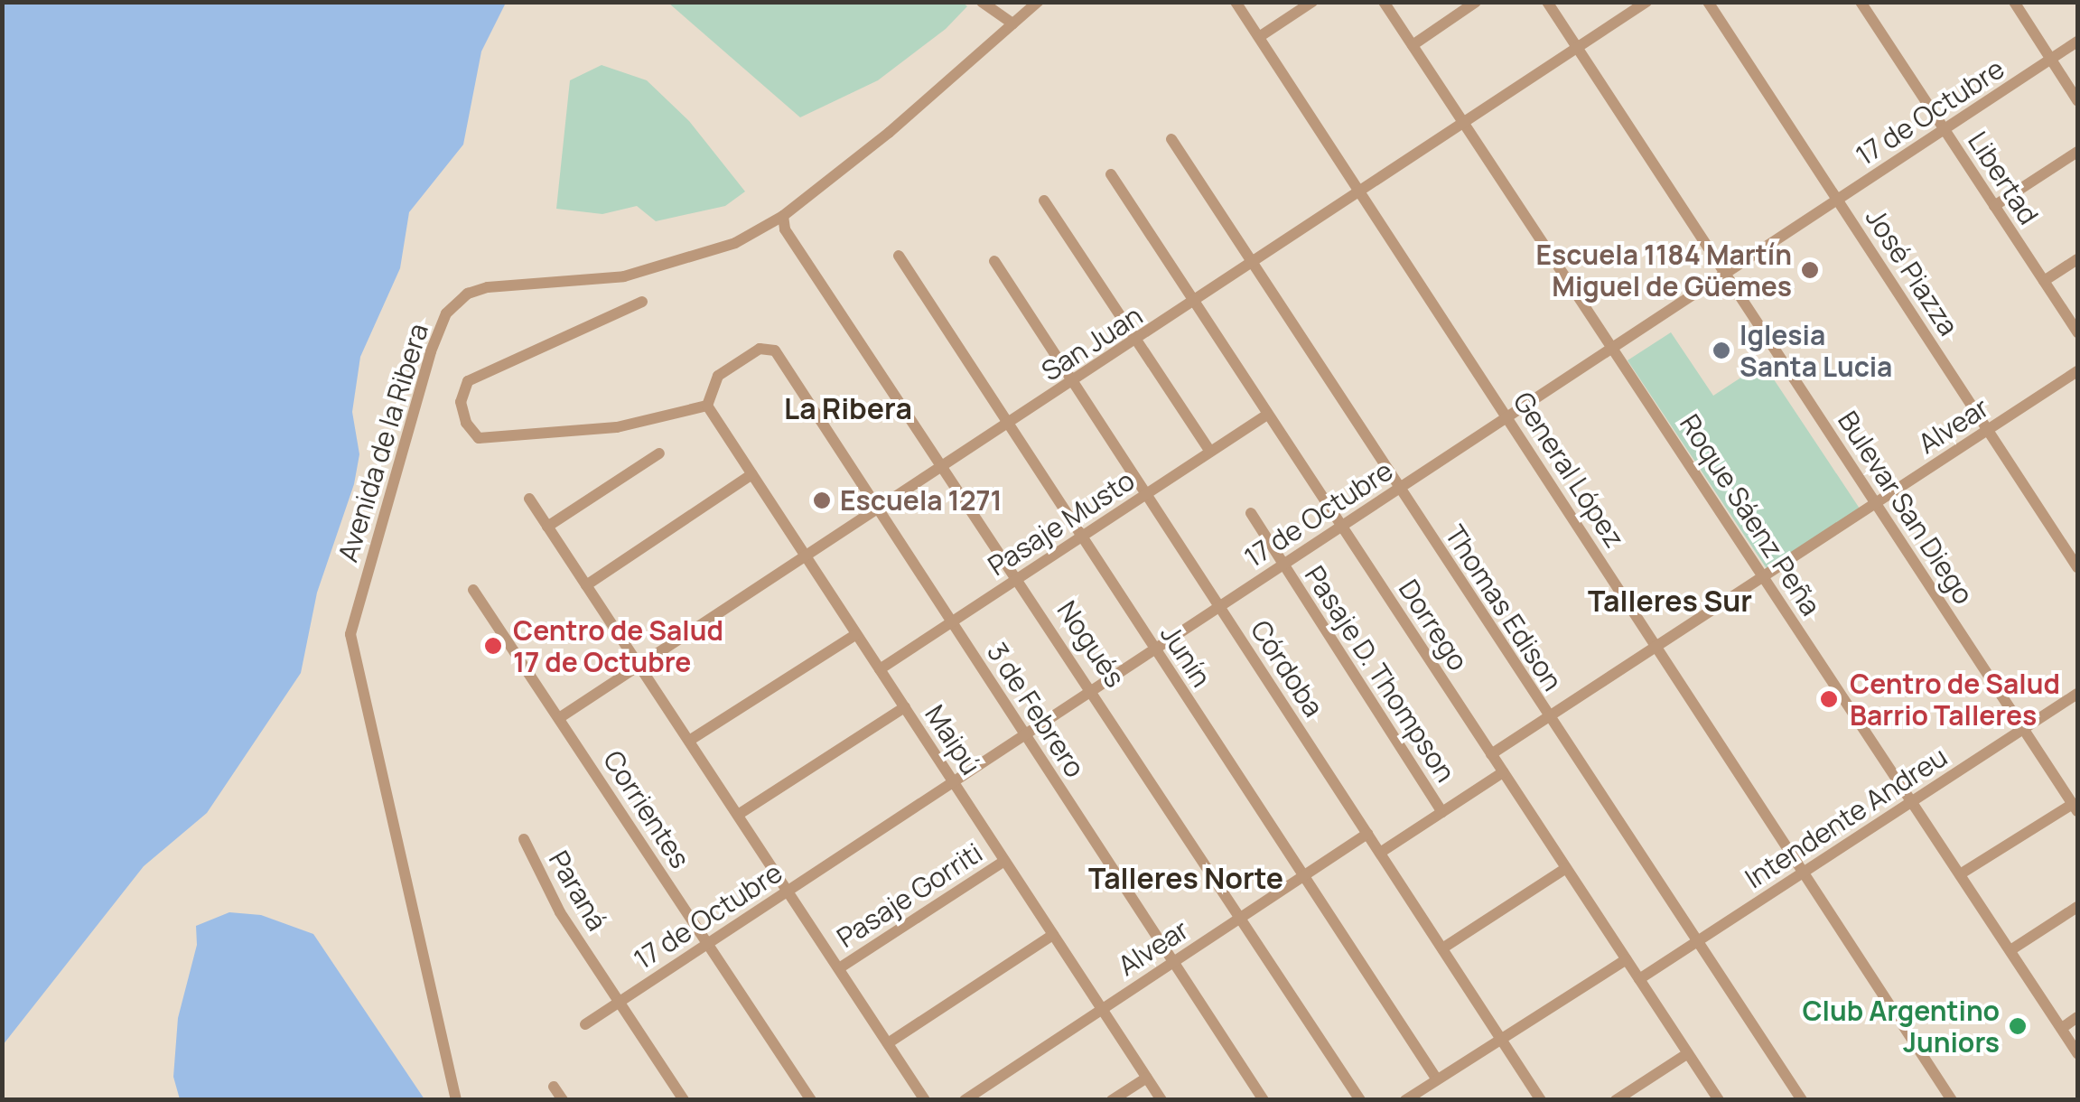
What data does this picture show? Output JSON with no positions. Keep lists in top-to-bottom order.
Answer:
{
  "streets": {
    "street": [
      "17 de Octubre",
      "Libertad",
      "José Piazza",
      "San Juan",
      "Alvear",
      "Avenida de la Ribera",
      "General López",
      "Bulevar San Diego",
      "Roque Sáenz Peña",
      "Pasaje Musto",
      "Thomas Edison",
      "Dorrego",
      "Nogués",
      "Junín",
      "Córdoba",
      "Pasaje D. Thompson",
      "3 de Febrero",
      "Maipú",
      "Corrientes",
      "Intendente Andreu",
      "Paraná",
      "Pasaje Gorriti"
    ]
  },
  "crossings": [
    ["17 de Octubre", "Libertad"],
    ["17 de Octubre", "José Piazza"],
    ["17 de Octubre", "General López"],
    ["17 de Octubre", "Bulevar San Diego"],
    ["17 de Octubre", "Roque Sáenz Peña"],
    ["17 de Octubre", "Thomas Edison"],
    ["17 de Octubre", "Dorrego"],
    ["17 de Octubre", "Nogués"],
    ["17 de Octubre", "Junín"],
    ["17 de Octubre", "Córdoba"],
    ["17 de Octubre", "Pasaje D. Thompson"],
    ["17 de Octubre", "3 de Febrero"],
    ["17 de Octubre", "Maipú"],
    ["17 de Octubre", "Corrientes"],
    ["17 de Octubre", "Paraná"],
    ["José Piazza", "Alvear"],
    ["San Juan", "General López"],
    ["San Juan", "Bulevar San Diego"],
    ["San Juan", "Roque Sáenz Peña"],
    ["San Juan", "Thomas Edison"],
    ["San Juan", "Dorrego"],
    ["San Juan", "Nogués"],
    ["San Juan", "Junín"],
    ["San Juan", "Córdoba"],
    ["San Juan", "3 de Febrero"],
    ["San Juan", "Maipú"],
    ["San Juan", "Corrientes"],
    ["Alvear", "General López"],
    ["Alvear", "Bulevar San Diego"],
    ["Alvear", "Roque Sáenz Peña"],
    ["Alvear", "Thomas Edison"],
    ["Alvear", "Dorrego"],
    ["Alvear", "Nogués"],
    ["Alvear", "Junín"],
    ["Alvear", "Córdoba"],
    ["Alvear", "3 de Febrero"],
    ["Alvear", "Maipú"],
    ["Avenida de la Ribera", "Nogués"],
    ["General López", "Intendente Andreu"],
    ["Bulevar San Diego", "Intendente Andreu"],
    ["Roque Sáenz Peña", "Intendente Andreu"],
    ["Pasaje Musto", "Dorrego"],
    ["Pasaje Musto", "Nogués"],
    ["Pasaje Musto", "Junín"],
    ["Pasaje Musto", "Córdoba"],
    ["Pasaje Musto", "3 de Febrero"],
    ["Pasaje Musto", "Maipú"],
    ["Thomas Edison", "Intendente Andreu"],
    ["Dorrego", "Intendente Andreu"],
    ["3 de Febrero", "Maipú"],
    ["Maipú", "Pasaje Gorriti"]
  ],
  "districts": ["La Ribera", "Talleres Sur", "Talleres Norte"],
  "places": [
    "Escuela 1184 Martín Miguel de Güemes",
    "Iglesia Santa Lucia",
    "Escuela 1271",
    "Centro de Salud 17 de Octubre",
    "Centro de Salud Barrio Talleres",
    "Club Argentino Juniors"
  ]
}
